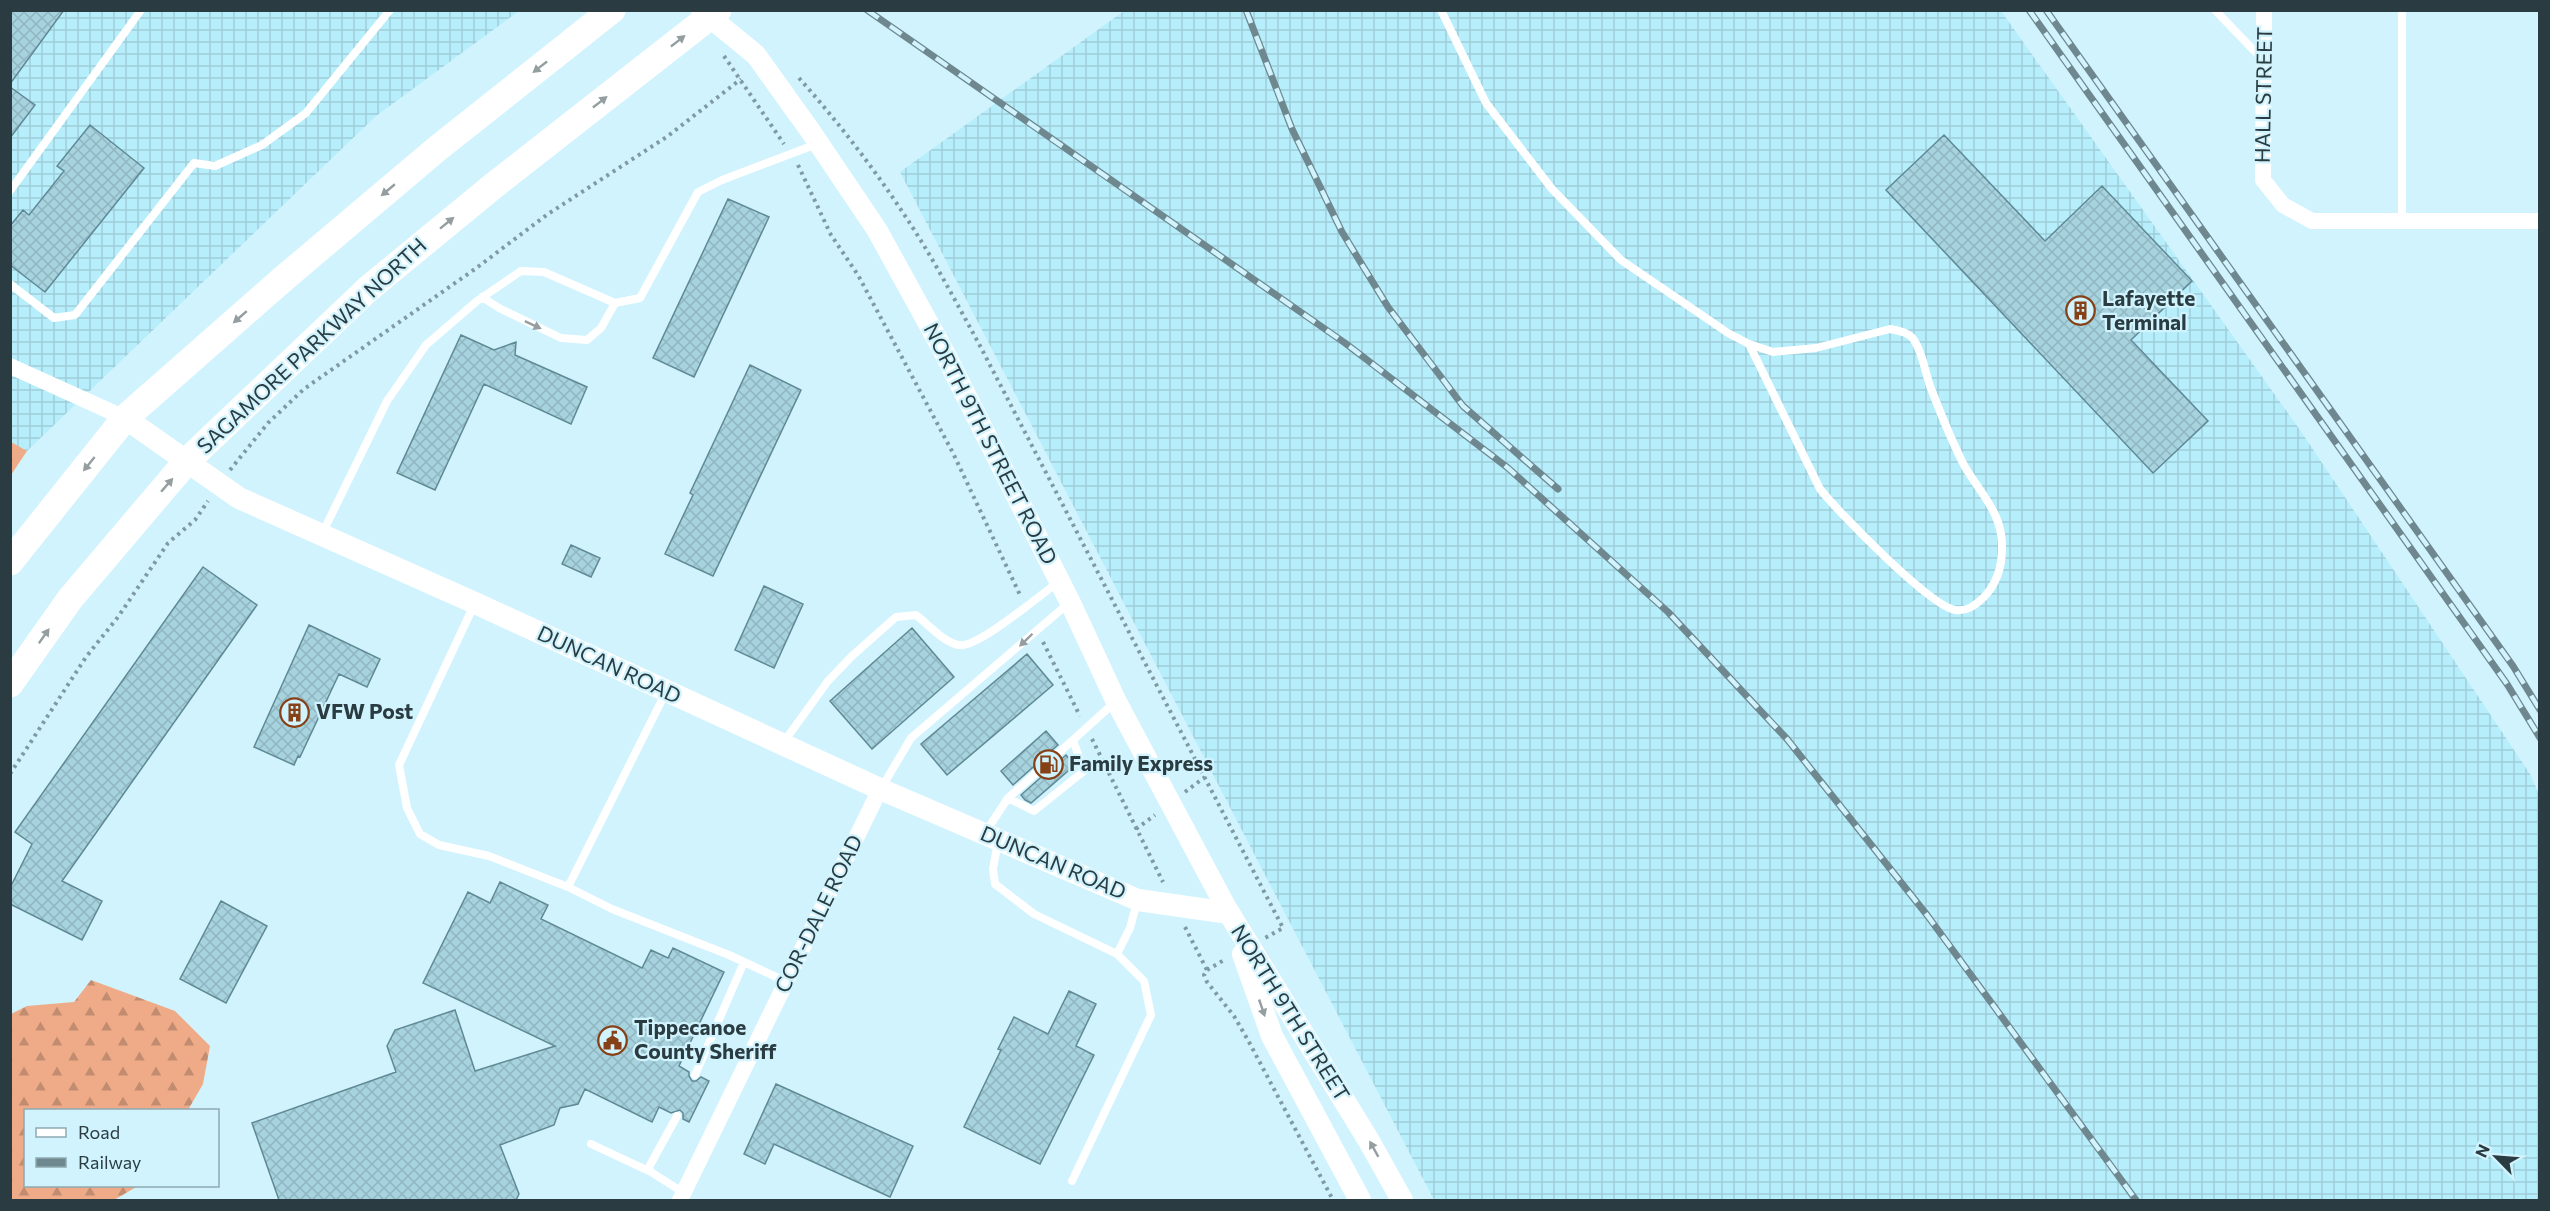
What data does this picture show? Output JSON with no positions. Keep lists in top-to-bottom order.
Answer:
{
  "streets": {
    "highway": ["SAGAMORE PARKWAY NORTH"],
    "main road": ["DUNCAN ROAD", "NORTH 9TH STREET"],
    "street": ["HALL STREET", "NORTH 9TH STREET ROAD", "COR-DALE ROAD"]
  },
  "crossings": [
    ["SAGAMORE PARKWAY NORTH", "DUNCAN ROAD"],
    ["NORTH 9TH STREET ROAD", "DUNCAN ROAD"],
    ["NORTH 9TH STREET ROAD", "NORTH 9TH STREET"],
    ["DUNCAN ROAD", "COR-DALE ROAD"],
    ["DUNCAN ROAD", "NORTH 9TH STREET"]
  ],
  "places": {
    "building": ["Lafayette Terminal", "VFW Post"],
    "fuel station": ["Family Express"],
    "public building": ["Tippecanoe County Sheriff"]
  },
  "legend": ["Road", "Railway"],
  "north": "top left"
}
